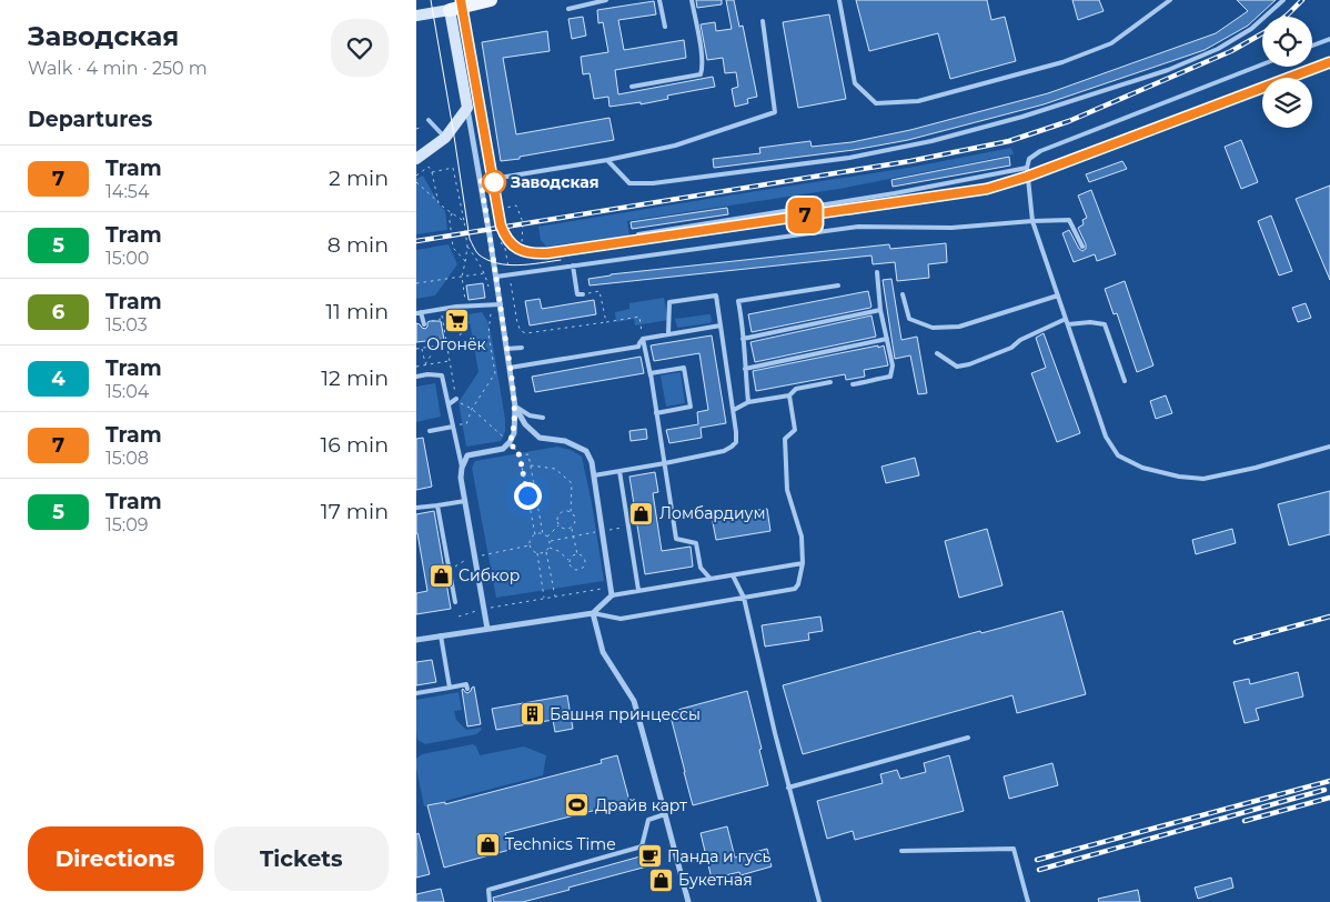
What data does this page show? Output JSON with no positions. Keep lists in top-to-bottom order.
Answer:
{
  "places": {
    "other": ["Заводская"],
    "supermarket": ["Огонёк"],
    "shop": [
      "Ломбардиум",
      "Сибкор",
      "Technics Time",
      "Букетная"
    ],
    "building": ["Башня принцессы"],
    "sports": ["Драйв карт"],
    "cafe": ["Панда и гусь"]
  },
  "lines": ["tram line 7"],
  "page": {
    "heading": [
      ["Заводская", "Walk · 4 min · 250 m"],
      "Departures"
    ],
    "on_map": "7",
    "list": [
      {
        "mark": "7",
        "name": "Tram",
        "note": "14:54",
        "value": "2 min"
      },
      {
        "mark": "5",
        "name": "Tram",
        "note": "15:00",
        "value": "8 min"
      },
      {
        "mark": "6",
        "name": "Tram",
        "note": "15:03",
        "value": "11 min"
      },
      {
        "mark": "4",
        "name": "Tram",
        "note": "15:04",
        "value": "12 min"
      },
      {
        "mark": "7",
        "name": "Tram",
        "note": "15:08",
        "value": "16 min"
      },
      {
        "mark": "5",
        "name": "Tram",
        "note": "15:09",
        "value": "17 min"
      }
    ],
    "buttons": ["Directions", "Tickets"]
  }
}
